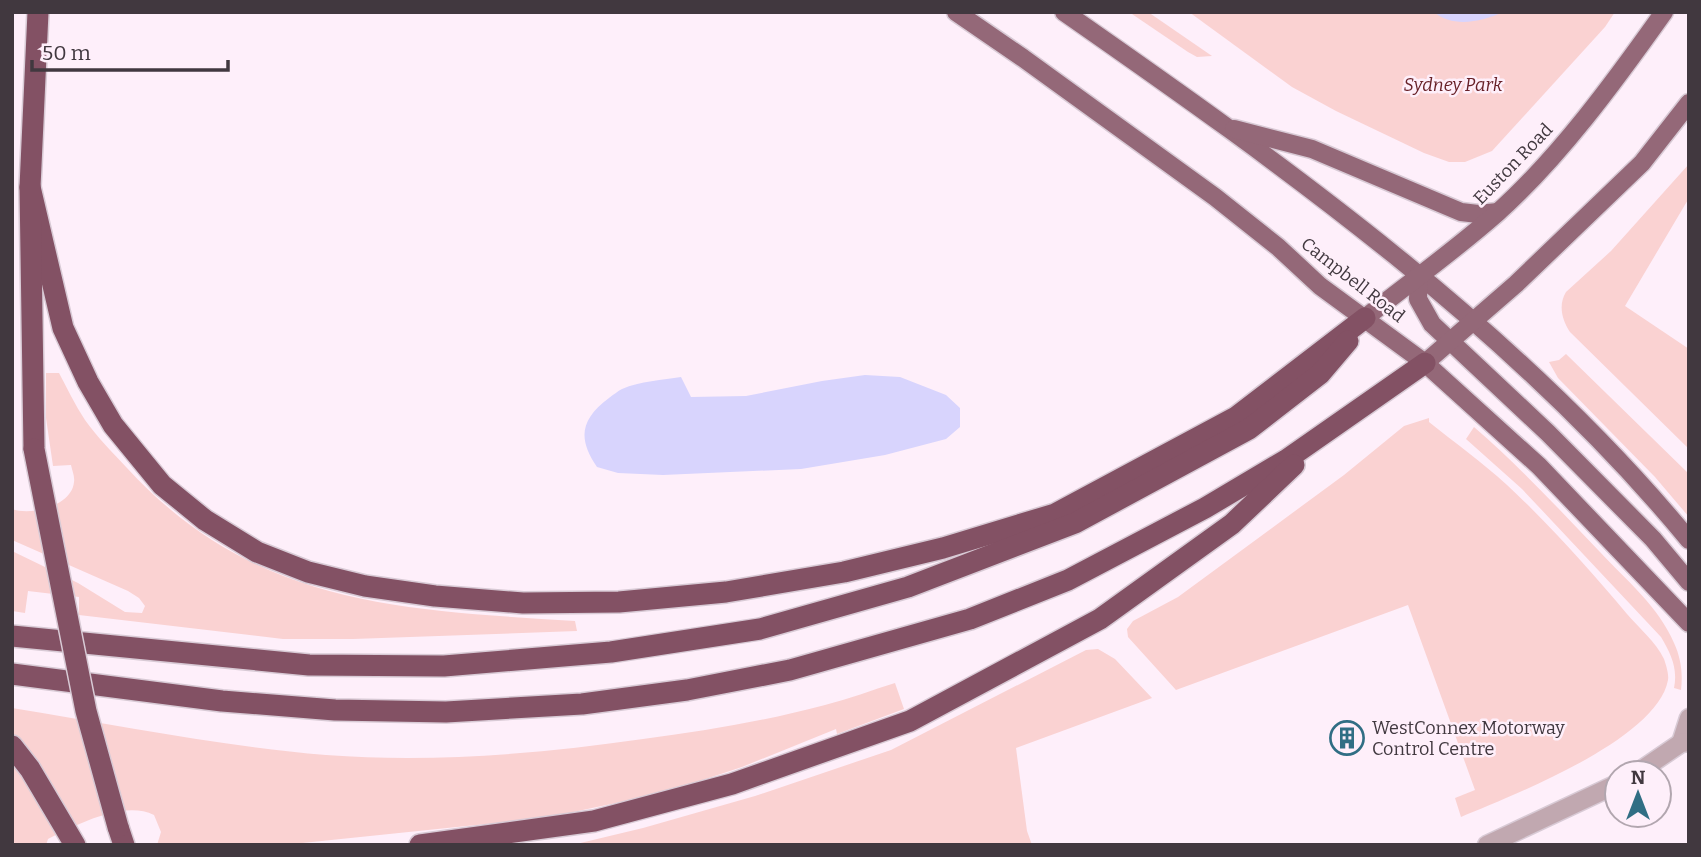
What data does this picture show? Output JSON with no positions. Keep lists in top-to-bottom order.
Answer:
{
  "streets": {
    "main road": ["Euston Road", "Campbell Road"]
  },
  "crossings": [
    ["Euston Road", "Campbell Road"]
  ],
  "parks": ["Sydney Park"],
  "places": {
    "building": ["WestConnex Motorway Control Centre"]
  },
  "scale_bar": "50 m",
  "north": "top"
}
